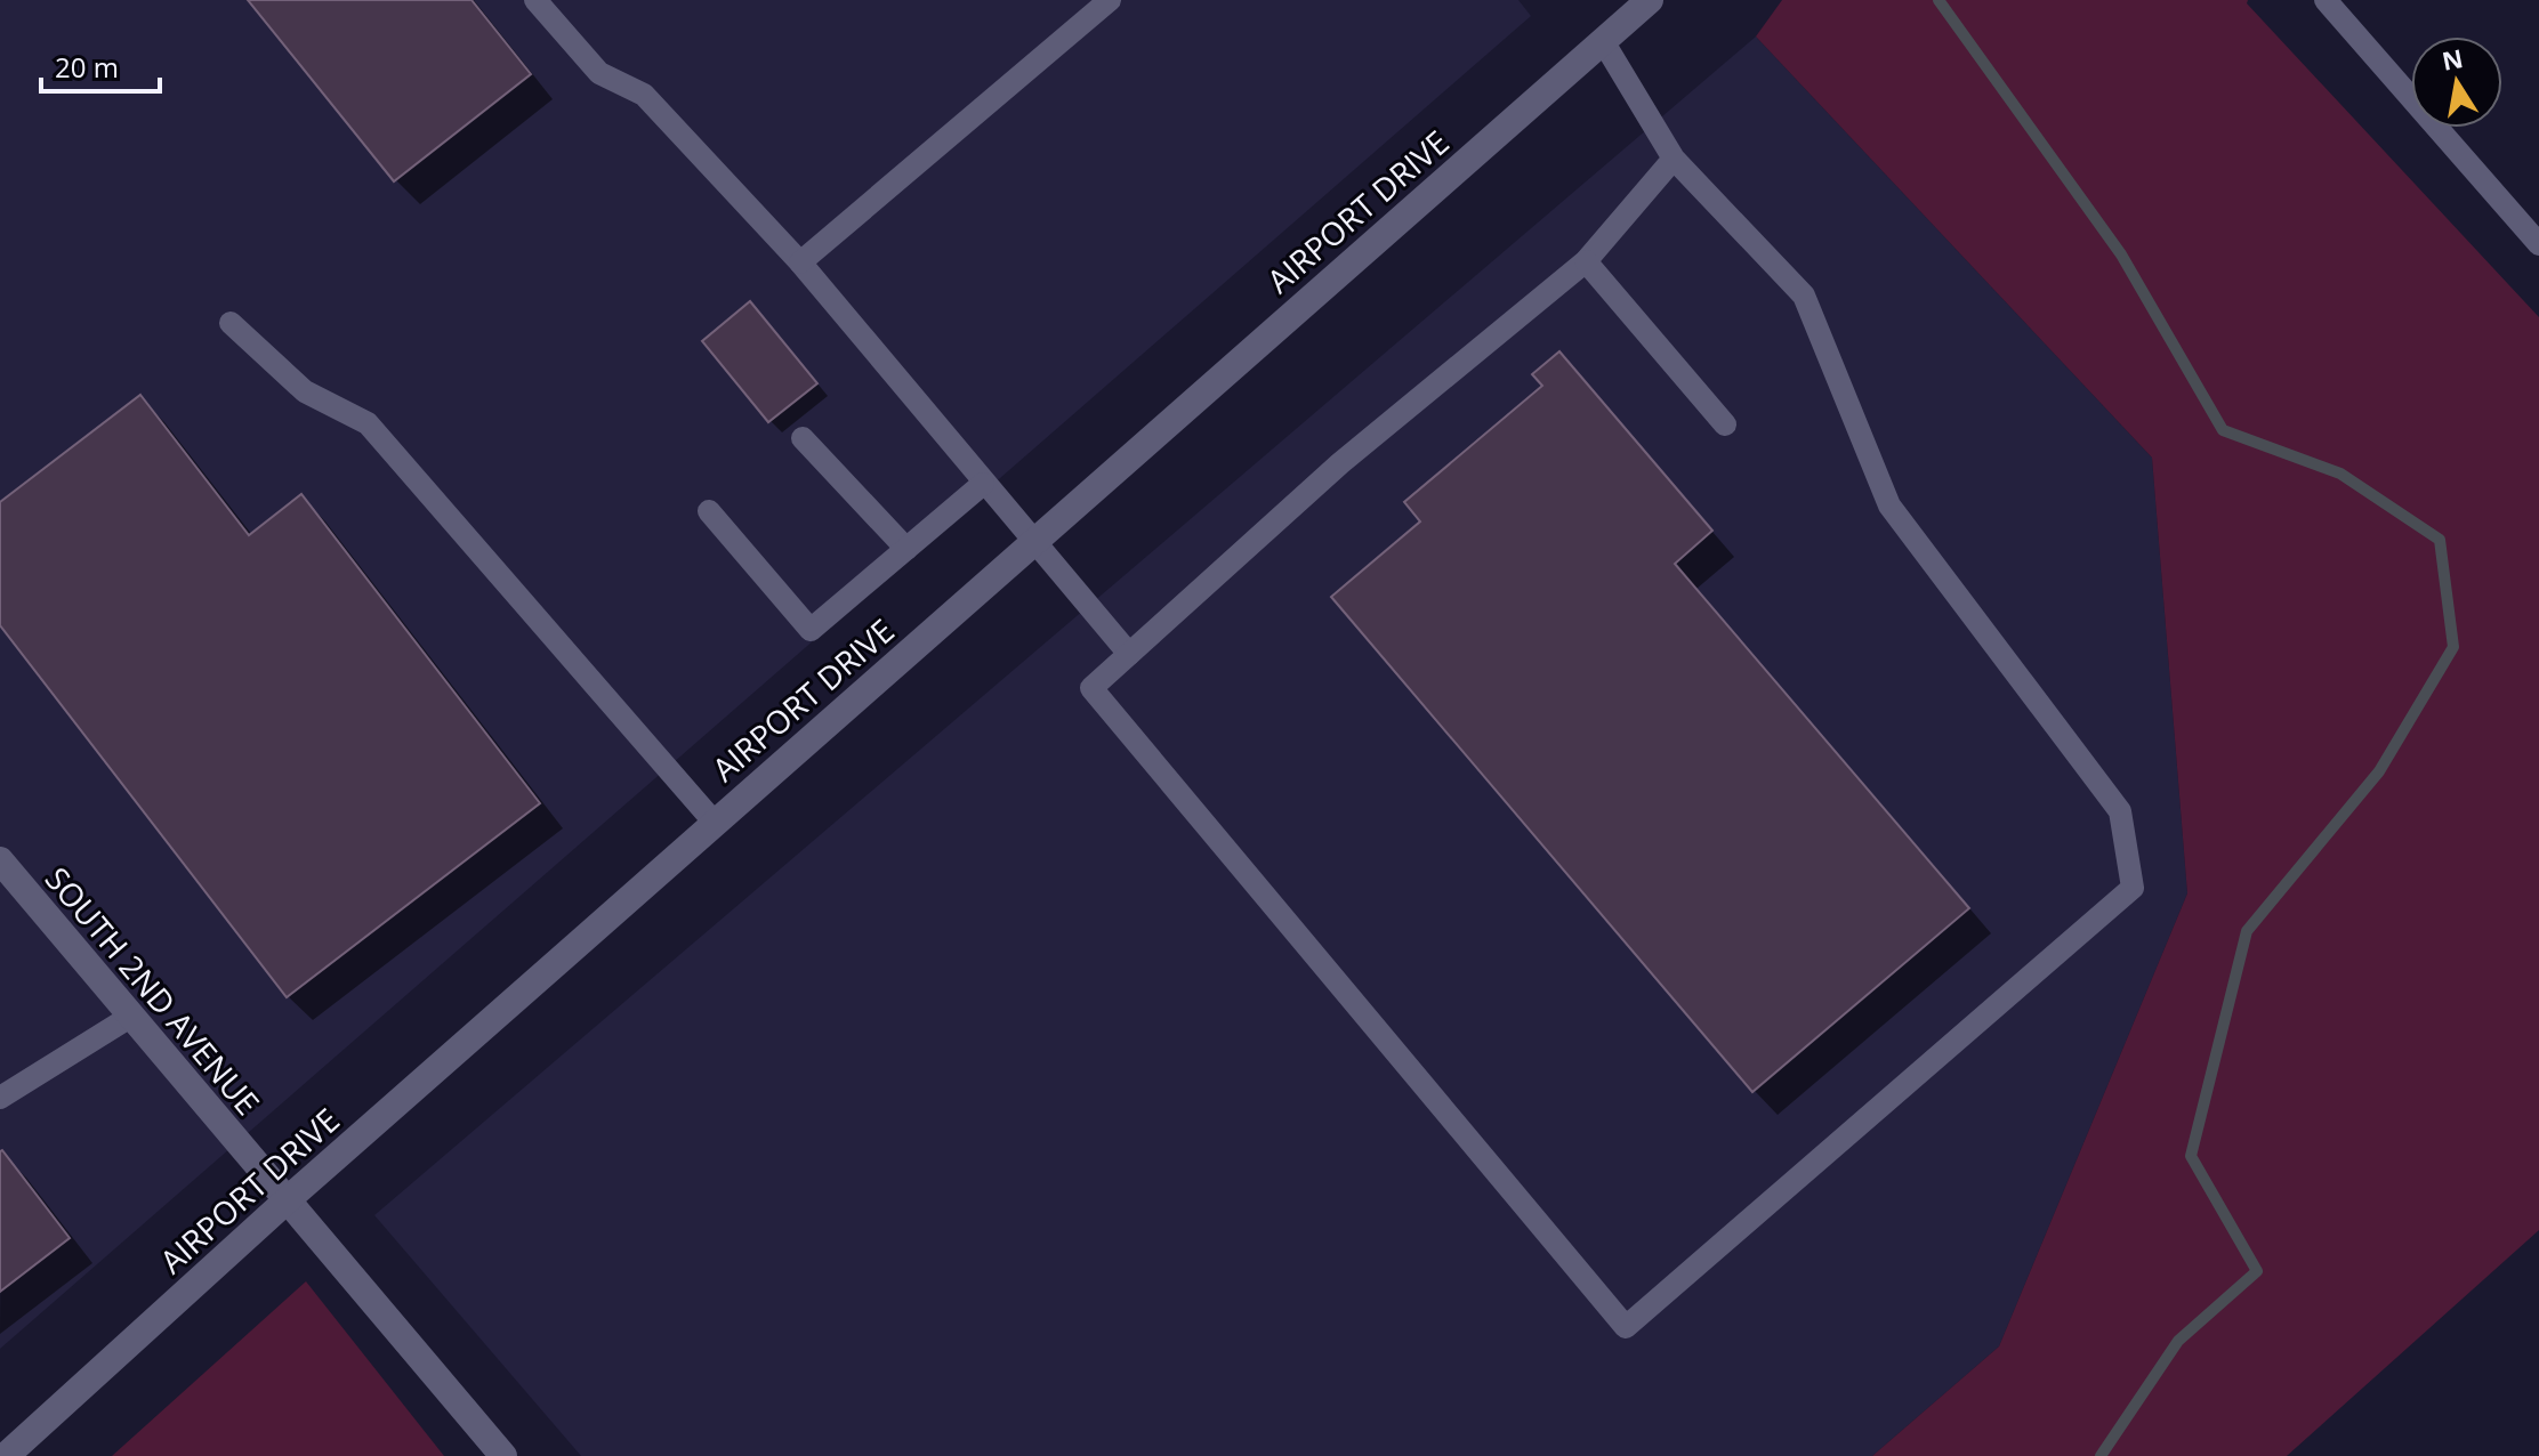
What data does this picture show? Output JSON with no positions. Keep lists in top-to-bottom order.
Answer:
{
  "streets": {
    "street": ["AIRPORT DRIVE", "SOUTH 2ND AVENUE"]
  },
  "crossings": [
    ["AIRPORT DRIVE", "SOUTH 2ND AVENUE"]
  ],
  "scale_bar": "20 m",
  "north": "top"
}
